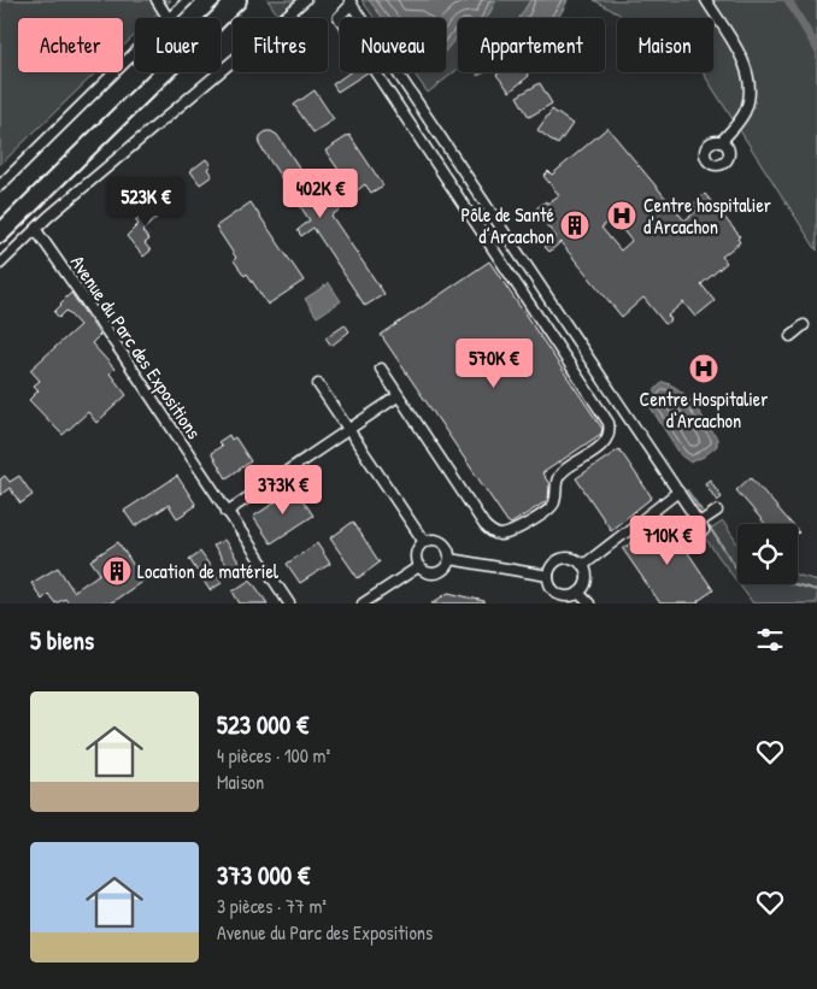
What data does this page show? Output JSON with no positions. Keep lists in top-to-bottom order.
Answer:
{
  "streets": {
    "street": ["Avenue du Parc des Expositions"]
  },
  "places": {
    "hospital": ["Centre hospitalier d'Arcachon", "Centre Hospitalier d‘Arcachon"],
    "building": ["Pôle de Santé d’Arcachon", "Location de matériel"]
  },
  "page": {
    "chip": [
      "Acheter",
      "Louer",
      "Filtres",
      "Nouveau",
      "Appartement",
      "Maison"
    ],
    "price": [
      "402K €",
      "523K €",
      "570K €",
      "373K €",
      "710K €"
    ],
    "heading": "5 biens",
    "list": [
      {
        "name": "523 000 €",
        "note": "4 pièces · 100 m² · Maison"
      },
      {
        "name": "373 000 €",
        "note": "3 pièces · 77 m² · Avenue du Parc des Expositions"
      }
    ]
  }
}
